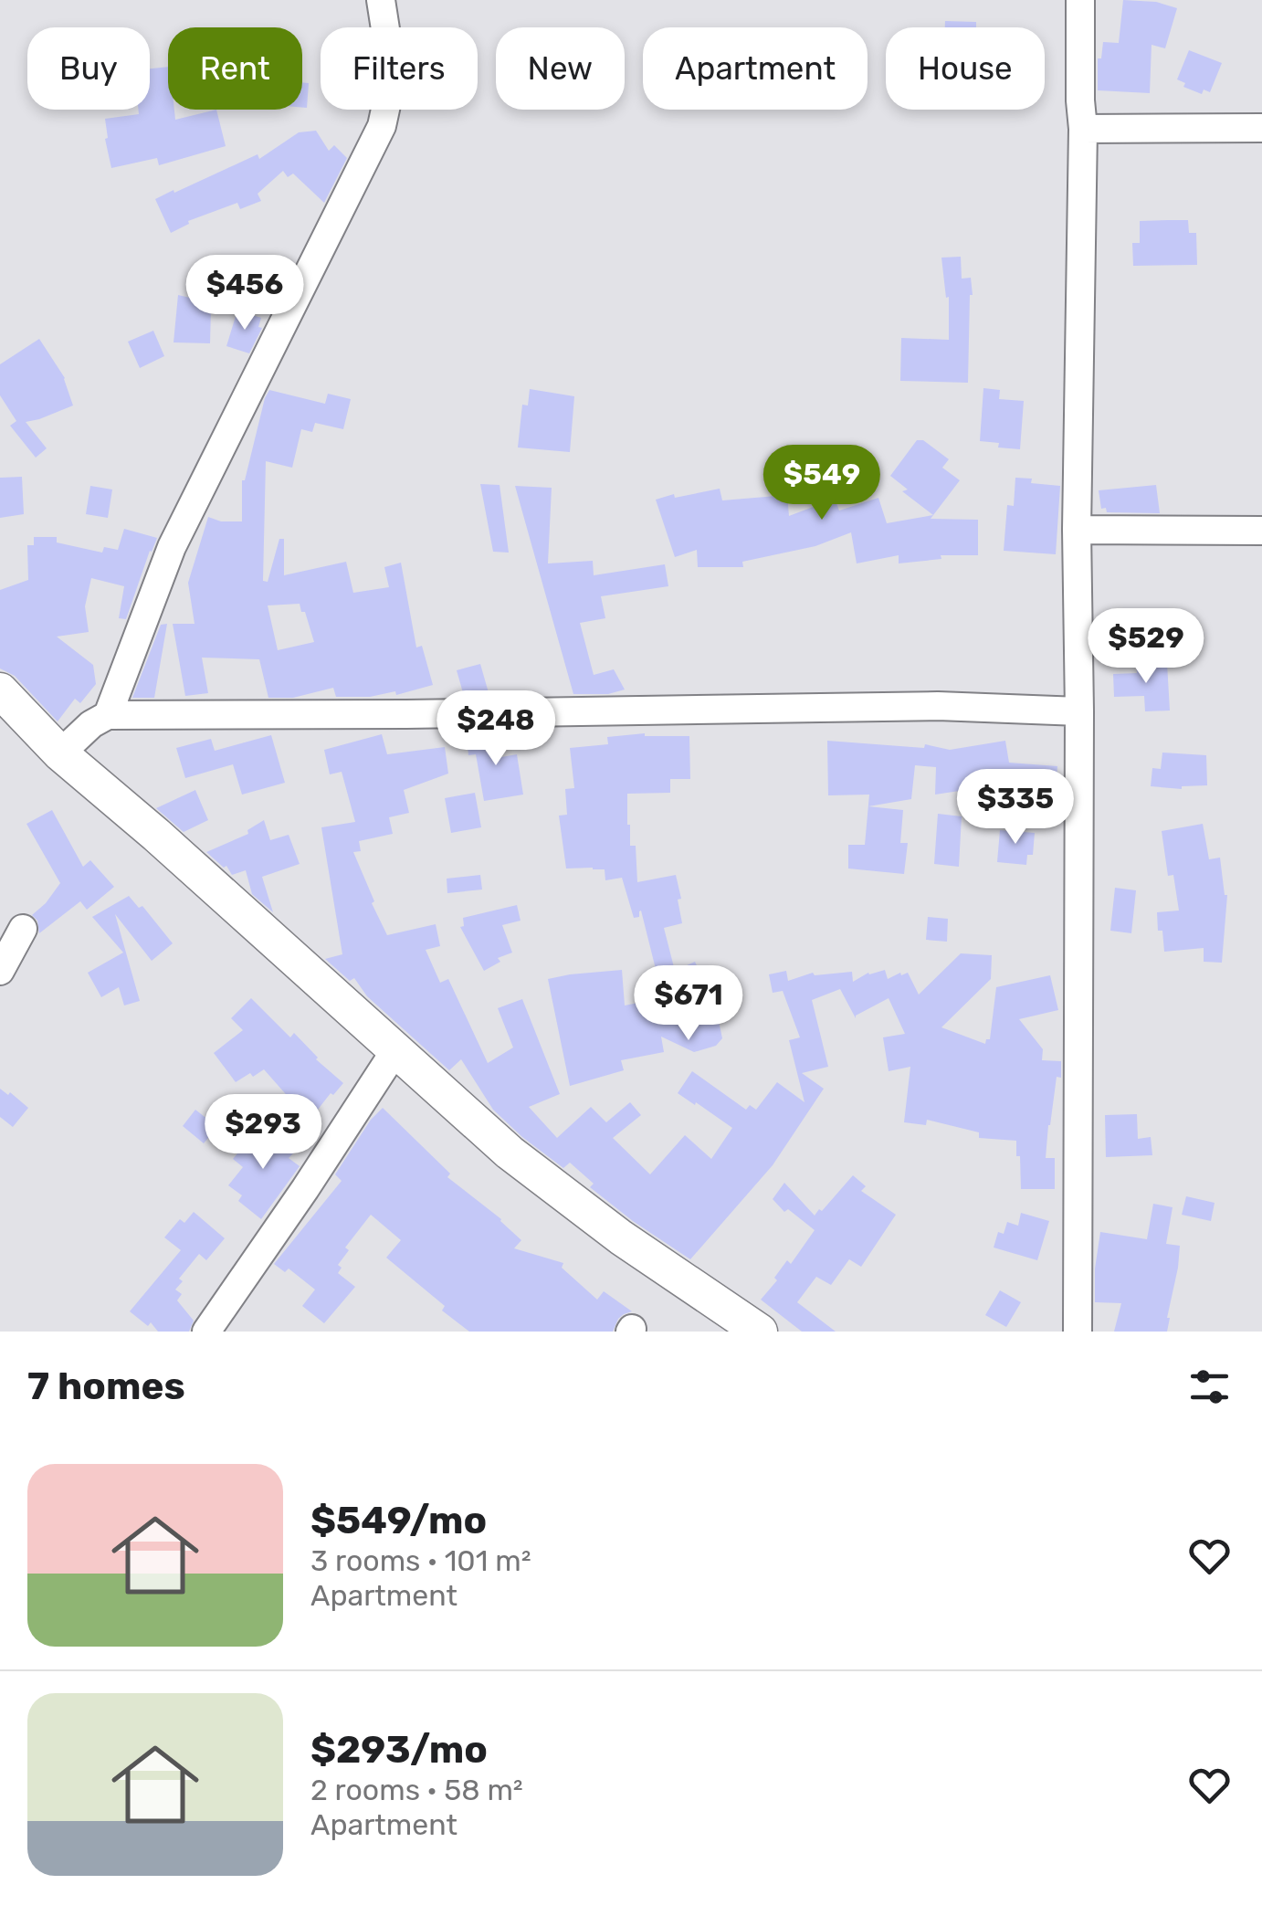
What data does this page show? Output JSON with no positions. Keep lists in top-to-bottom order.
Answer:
{
  "page": {
    "chip": [
      "Buy",
      "Rent",
      "Filters",
      "New",
      "Apartment",
      "House"
    ],
    "price": [
      "$456",
      "$549",
      "$529",
      "$248",
      "$335",
      "$671",
      "$293"
    ],
    "heading": "7 homes",
    "list": [
      {
        "name": "$549/mo",
        "note": "3 rooms · 101 m² · Apartment"
      },
      {
        "name": "$293/mo",
        "note": "2 rooms · 58 m² · Apartment"
      }
    ]
  }
}
